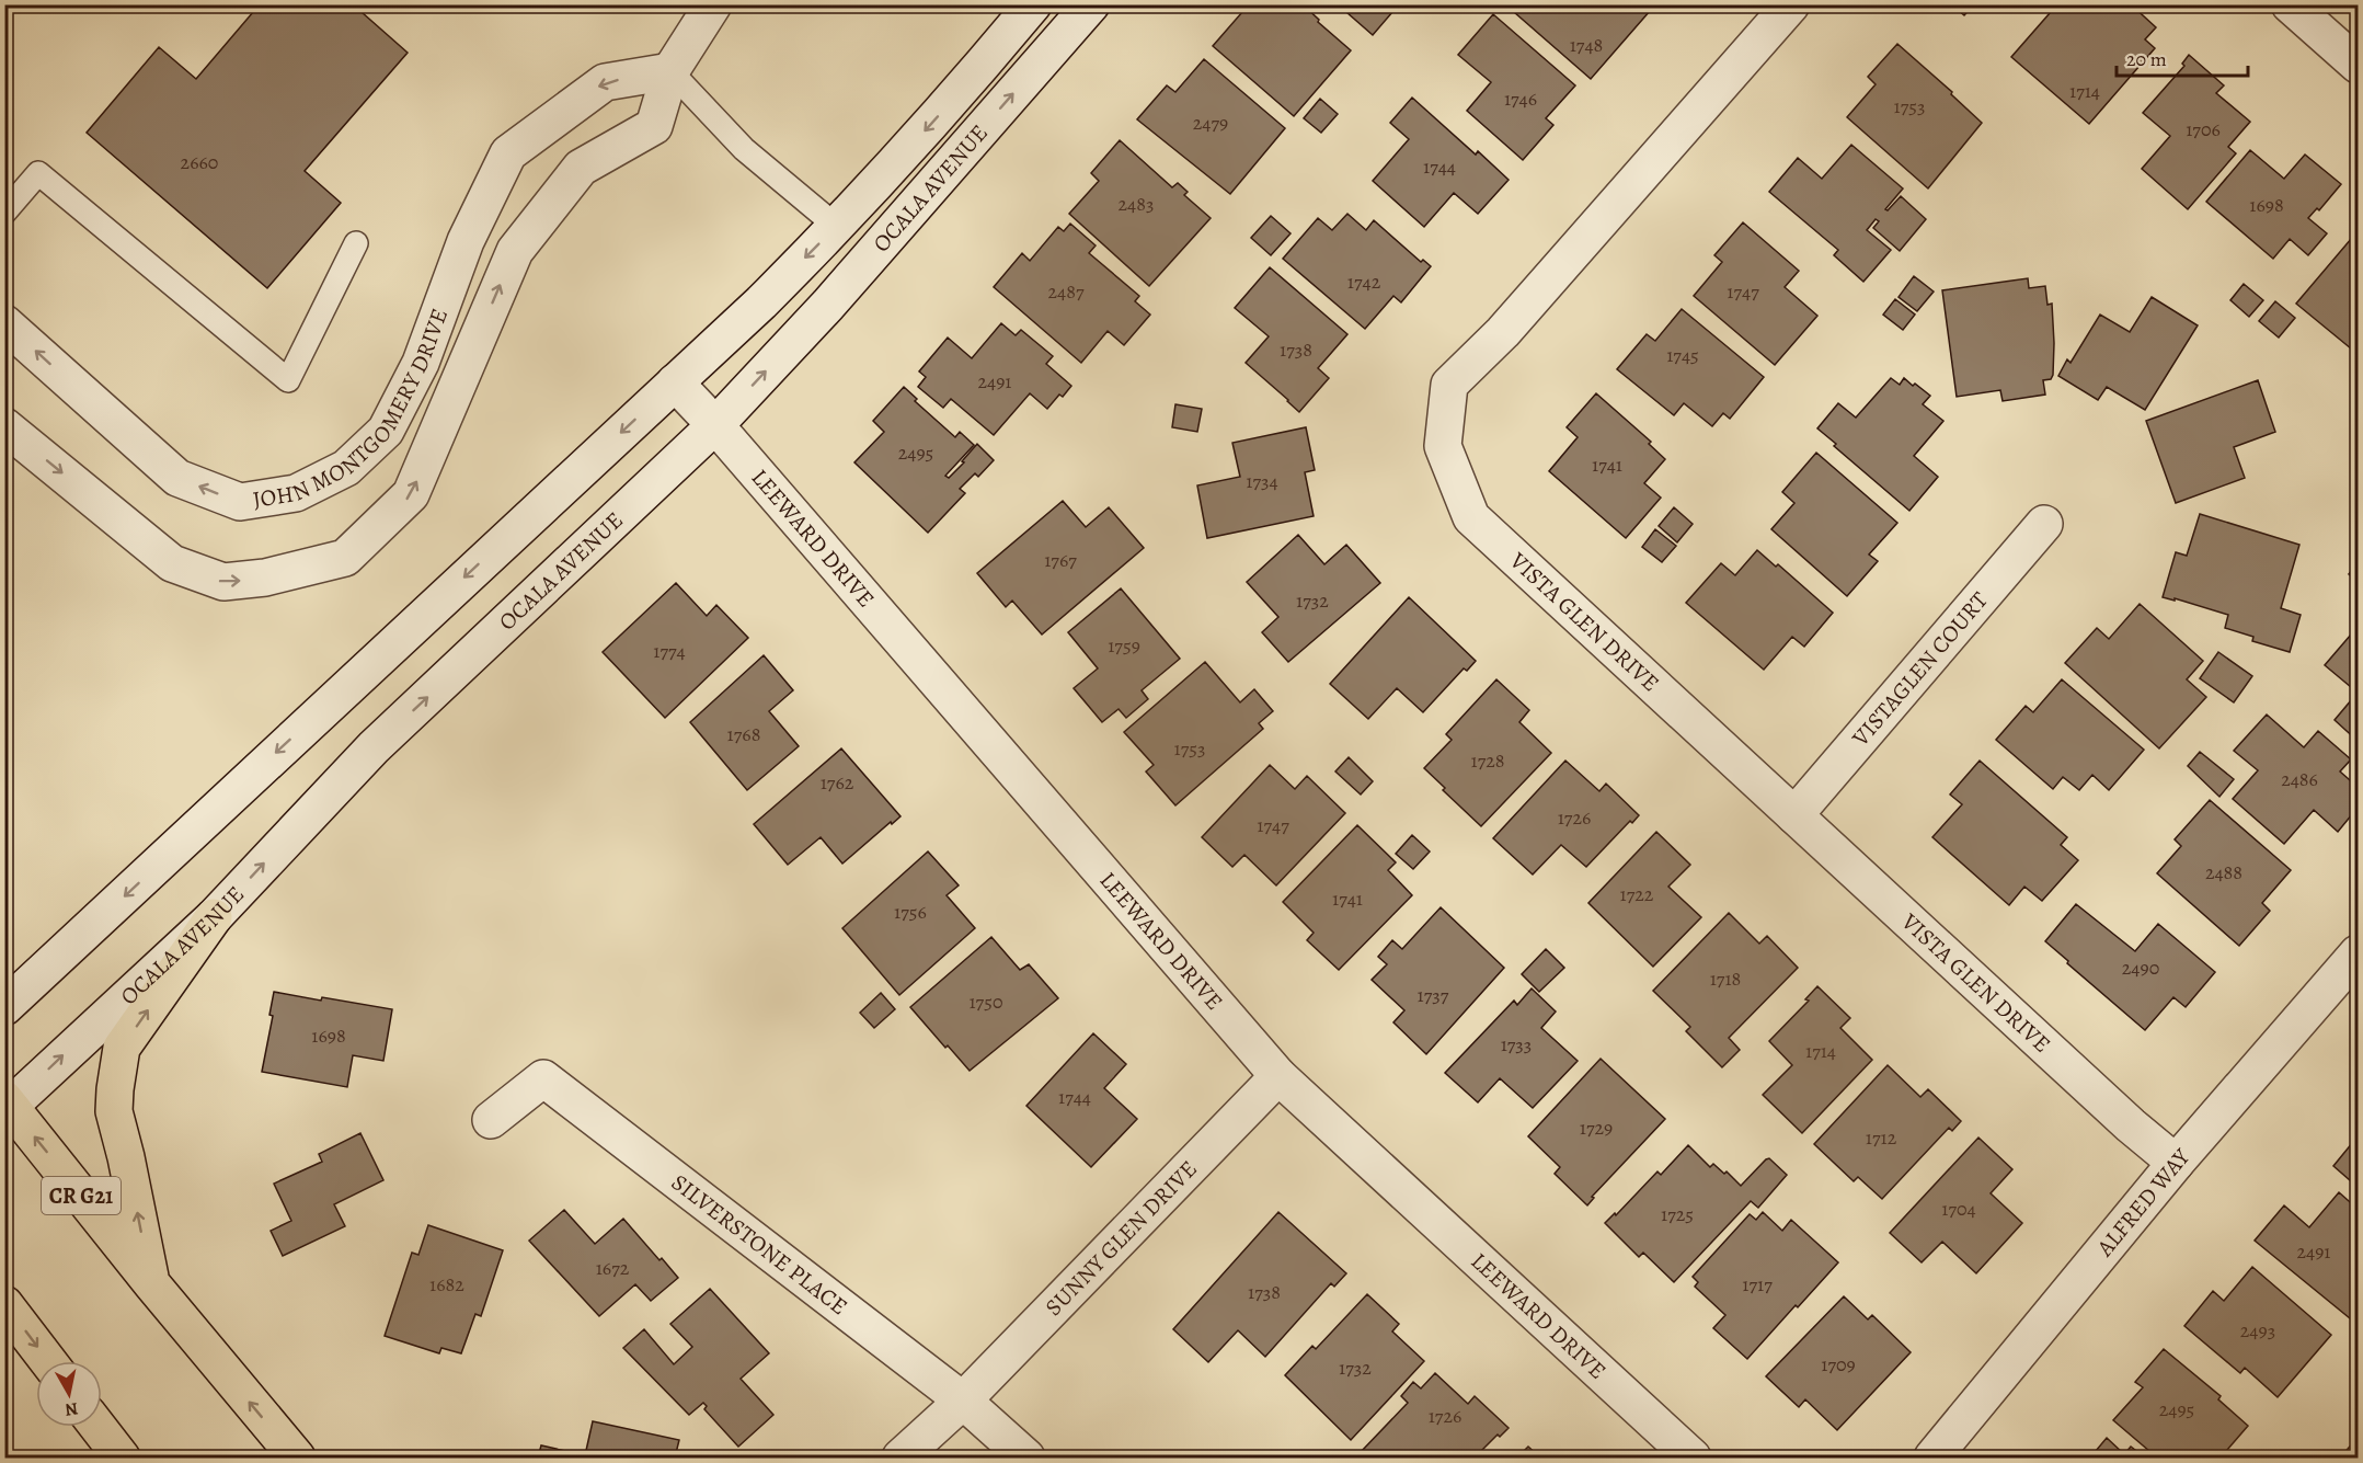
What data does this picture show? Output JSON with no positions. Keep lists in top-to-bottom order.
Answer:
{
  "streets": {
    "highway": ["CR G21"],
    "street": [
      "OCALA AVENUE",
      "JOHN MONTGOMERY DRIVE",
      "LEEWARD DRIVE",
      "VISTA GLEN DRIVE",
      "VISTAGLEN COURT",
      "ALFRED WAY",
      "SUNNY GLEN DRIVE",
      "SILVERSTONE PLACE"
    ]
  },
  "crossings": [
    ["OCALA AVENUE", "LEEWARD DRIVE"],
    ["OCALA AVENUE", "CR G21"],
    ["LEEWARD DRIVE", "SUNNY GLEN DRIVE"],
    ["VISTA GLEN DRIVE", "VISTAGLEN COURT"],
    ["VISTA GLEN DRIVE", "ALFRED WAY"],
    ["SUNNY GLEN DRIVE", "SILVERSTONE PLACE"]
  ],
  "house_numbers": [
    "1748",
    "1714",
    "1746",
    "1753",
    "2479",
    "1706",
    "2660",
    "1744",
    "2483",
    "1698",
    "1742",
    "2487",
    "1747",
    "1738",
    "1745",
    "2491",
    "2495",
    "1741",
    "1734",
    "1767",
    "1732",
    "1759",
    "1774",
    "1768",
    "1753",
    "1728",
    "2486",
    "1762",
    "1726",
    "1747",
    "2488",
    "1722",
    "1741",
    "1756",
    "2490",
    "1718",
    "1737",
    "1750",
    "1698",
    "1733",
    "1714",
    "1744",
    "1729",
    "1712",
    "1704",
    "1725",
    "2491",
    "1672",
    "1682",
    "1717",
    "1738",
    "2493",
    "1709",
    "1732",
    "2495",
    "1726"
  ],
  "scale_bar": "20 m",
  "north": "bottom"
}
